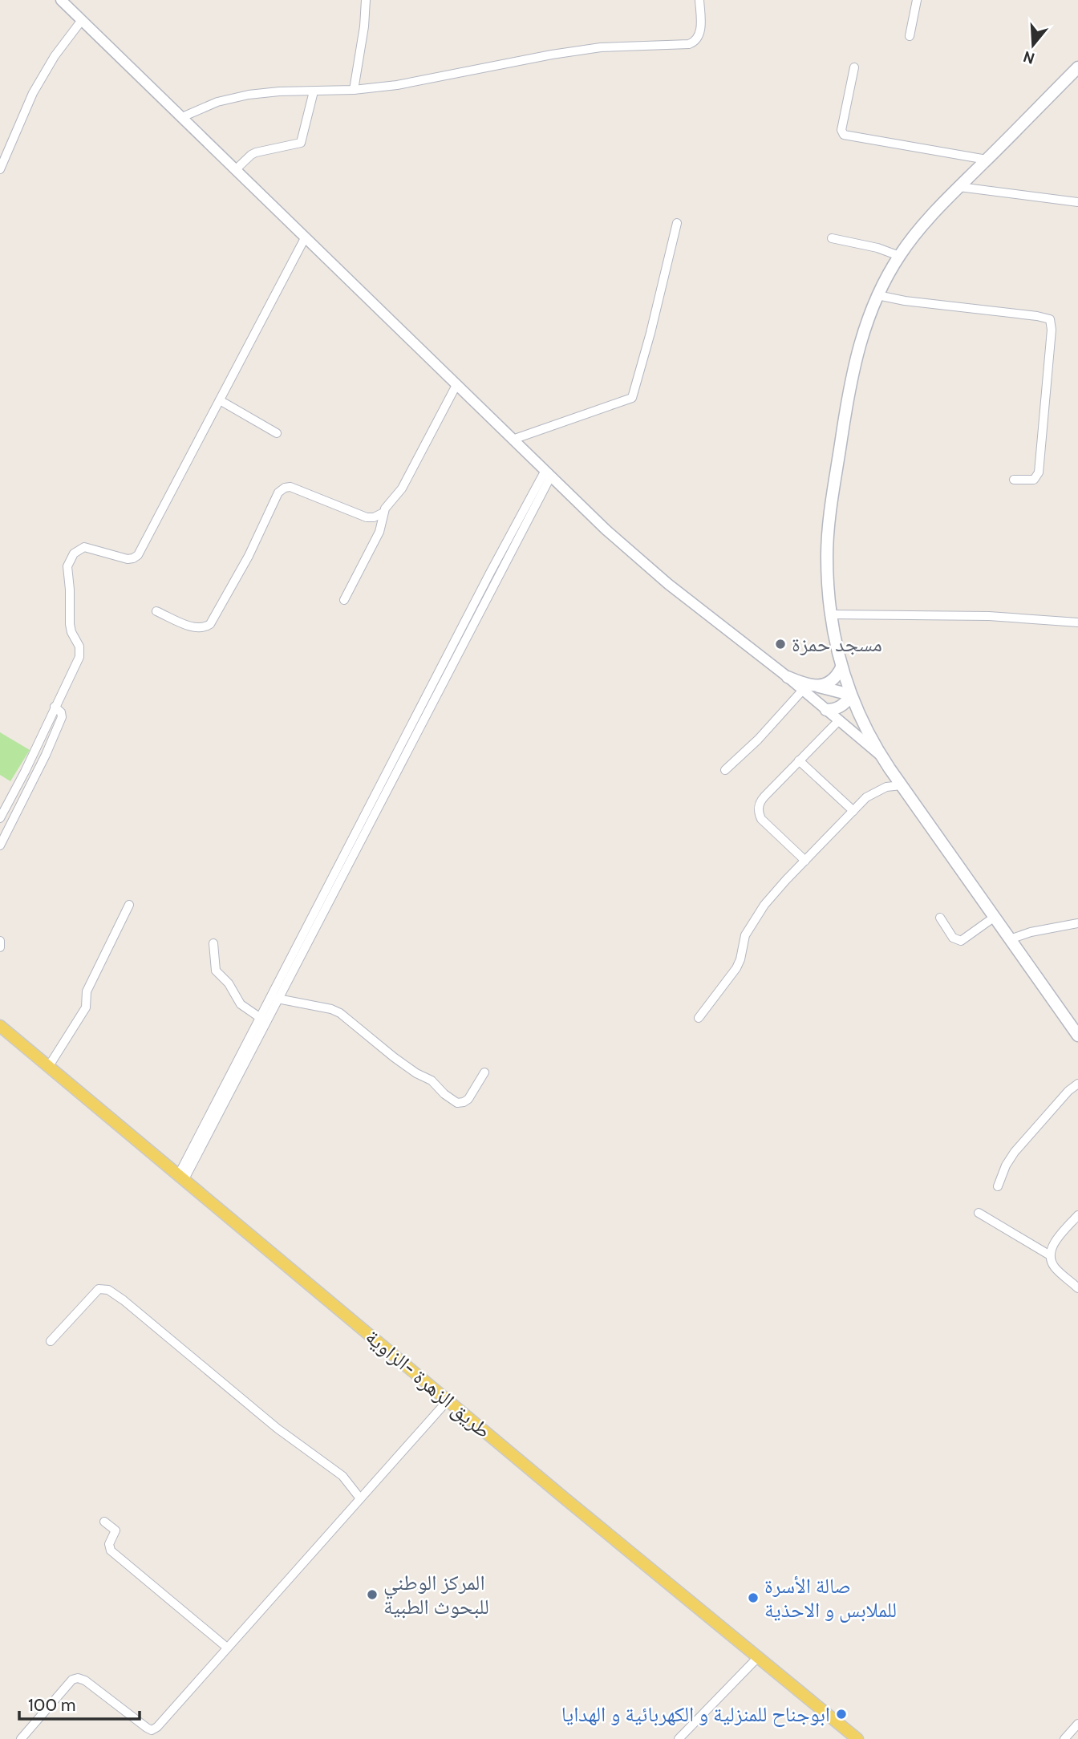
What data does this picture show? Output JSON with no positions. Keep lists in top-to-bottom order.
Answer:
{
  "streets": {
    "main road": ["طريق الزهرة -الزاوية"]
  },
  "places": [
    "مسجد حمزة",
    "المركز الوطني للبحوث الطبية",
    "صالة الأسرة للملابس و الاحذية",
    "ابوجناح للمنزلية و الكهربائية و الهدايا"
  ],
  "scale_bar": "100 m",
  "north": "bottom"
}
